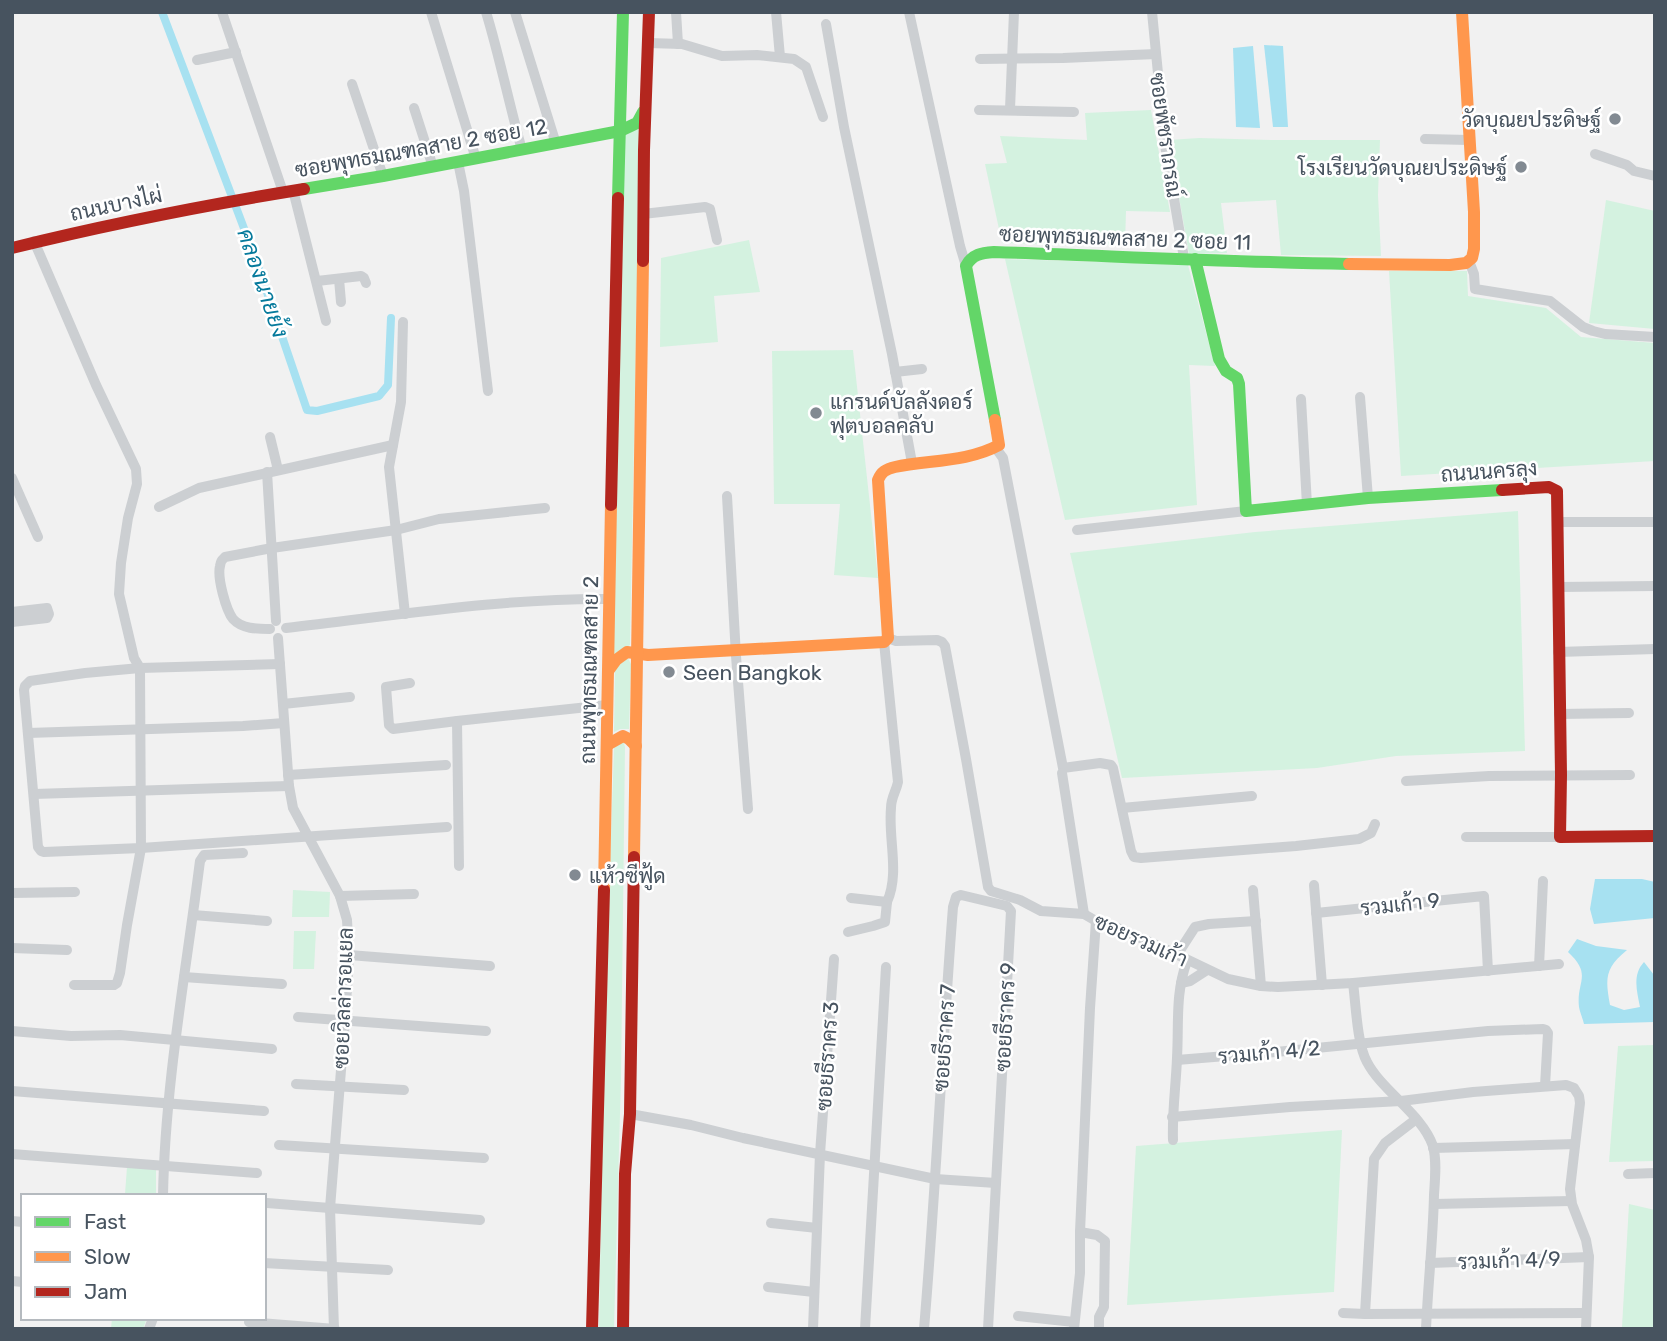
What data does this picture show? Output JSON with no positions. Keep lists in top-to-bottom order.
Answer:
{
  "streets": {
    "street": [
      "ซอยพัชราภรณ์",
      "ซอยพุทธมณฑลสาย 2 ซอย 12",
      "ถนนบางไผ่",
      "ซอยพุทธมณฑลสาย 2 ซอย 11",
      "ถนนนครลุง",
      "ถนนพุทธมณฑลสาย 2",
      "รวมเก้า 9",
      "ซอยรวมเก้า",
      "ซอยวิลล่ารอแยล",
      "ซอยธีราคร 9",
      "ซอยธีราคร 7",
      "รวมเก้า 4/2",
      "ซอยธีราคร 3",
      "รวมเก้า 4/9"
    ]
  },
  "crossings": [
    ["ซอยพัชราภรณ์", "ซอยพุทธมณฑลสาย 2 ซอย 11"],
    ["ซอยพุทธมณฑลสาย 2 ซอย 12", "ถนนบางไผ่"],
    ["ซอยพุทธมณฑลสาย 2 ซอย 12", "ถนนพุทธมณฑลสาย 2"],
    ["ซอยธีราคร 9", "ซอยธีราคร 7"]
  ],
  "water": ["คลองนายย้ง"],
  "places": [
    "วัดบุณยประดิษฐ์",
    "โรงเรียนวัดบุณยประดิษฐ์",
    "แกรนด์บัลลังดอร์ ฟุตบอลคลับ",
    "Seen Bangkok",
    "แห้วซีฟู้ด"
  ],
  "legend": ["Fast", "Slow", "Jam"]
}
